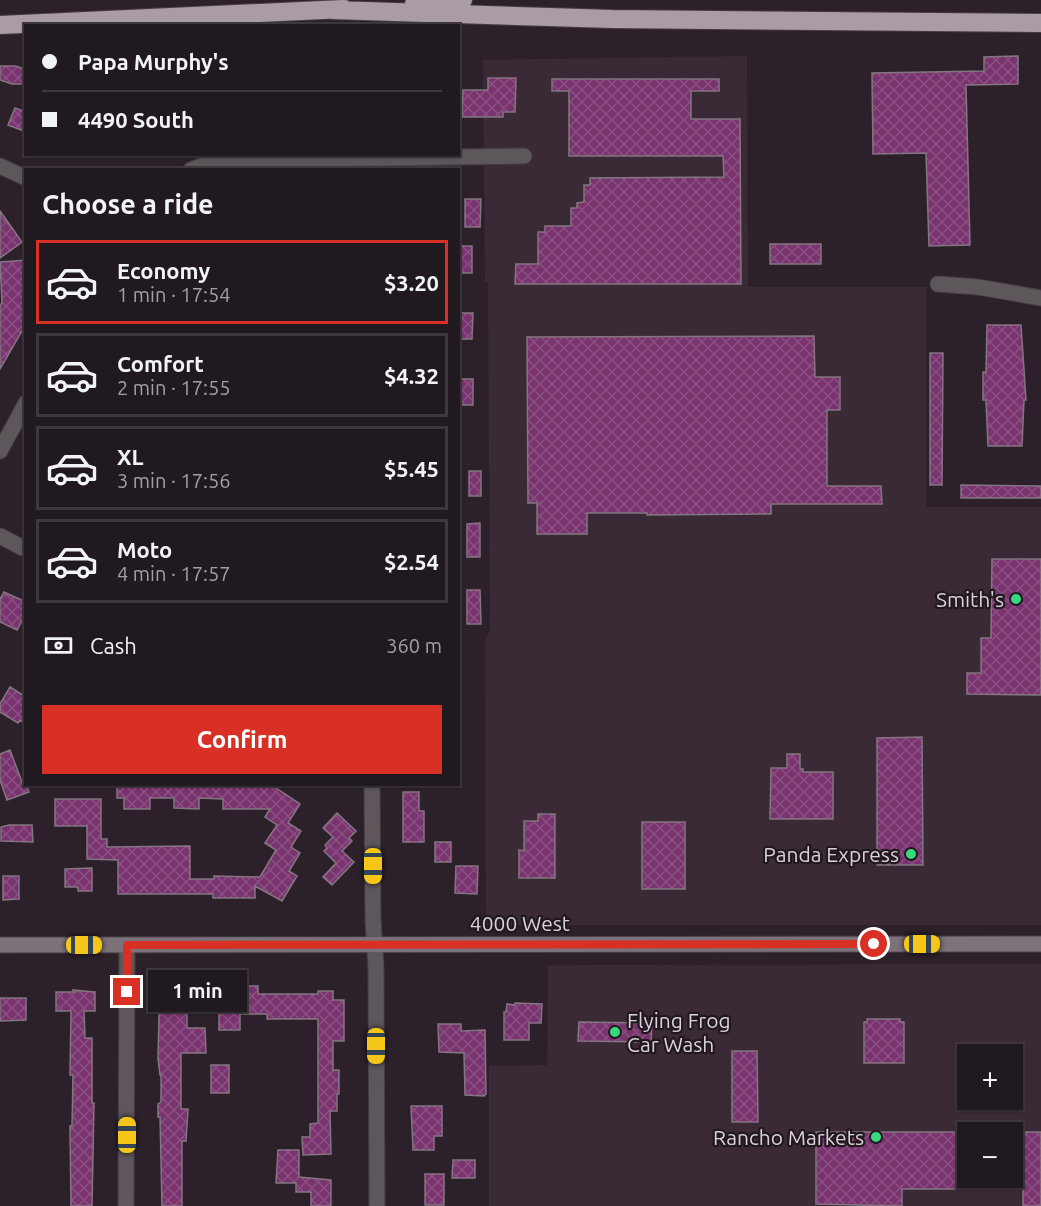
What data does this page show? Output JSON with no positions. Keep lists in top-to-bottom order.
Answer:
{
  "streets": {
    "street": ["4000 West"]
  },
  "places": [
    "Smith's",
    "Panda Express",
    "Flying Frog Car Wash",
    "Rancho Markets"
  ],
  "page": {
    "banner": ["Papa Murphy's", "4490 South"],
    "heading": "Choose a ride",
    "list": [
      {
        "name": "Economy",
        "note": "1 min · 17:54",
        "value": "$3.20"
      },
      {
        "name": "Comfort",
        "note": "2 min · 17:55",
        "value": "$4.32"
      },
      {
        "name": "XL",
        "note": "3 min · 17:56",
        "value": "$5.45"
      },
      {
        "name": "Moto",
        "note": "4 min · 17:57",
        "value": "$2.54"
      }
    ],
    "pay": ["Cash", "360 m"],
    "buttons": "Confirm",
    "bubble": "1 min",
    "map_buttons": ["+", "−"]
  }
}
